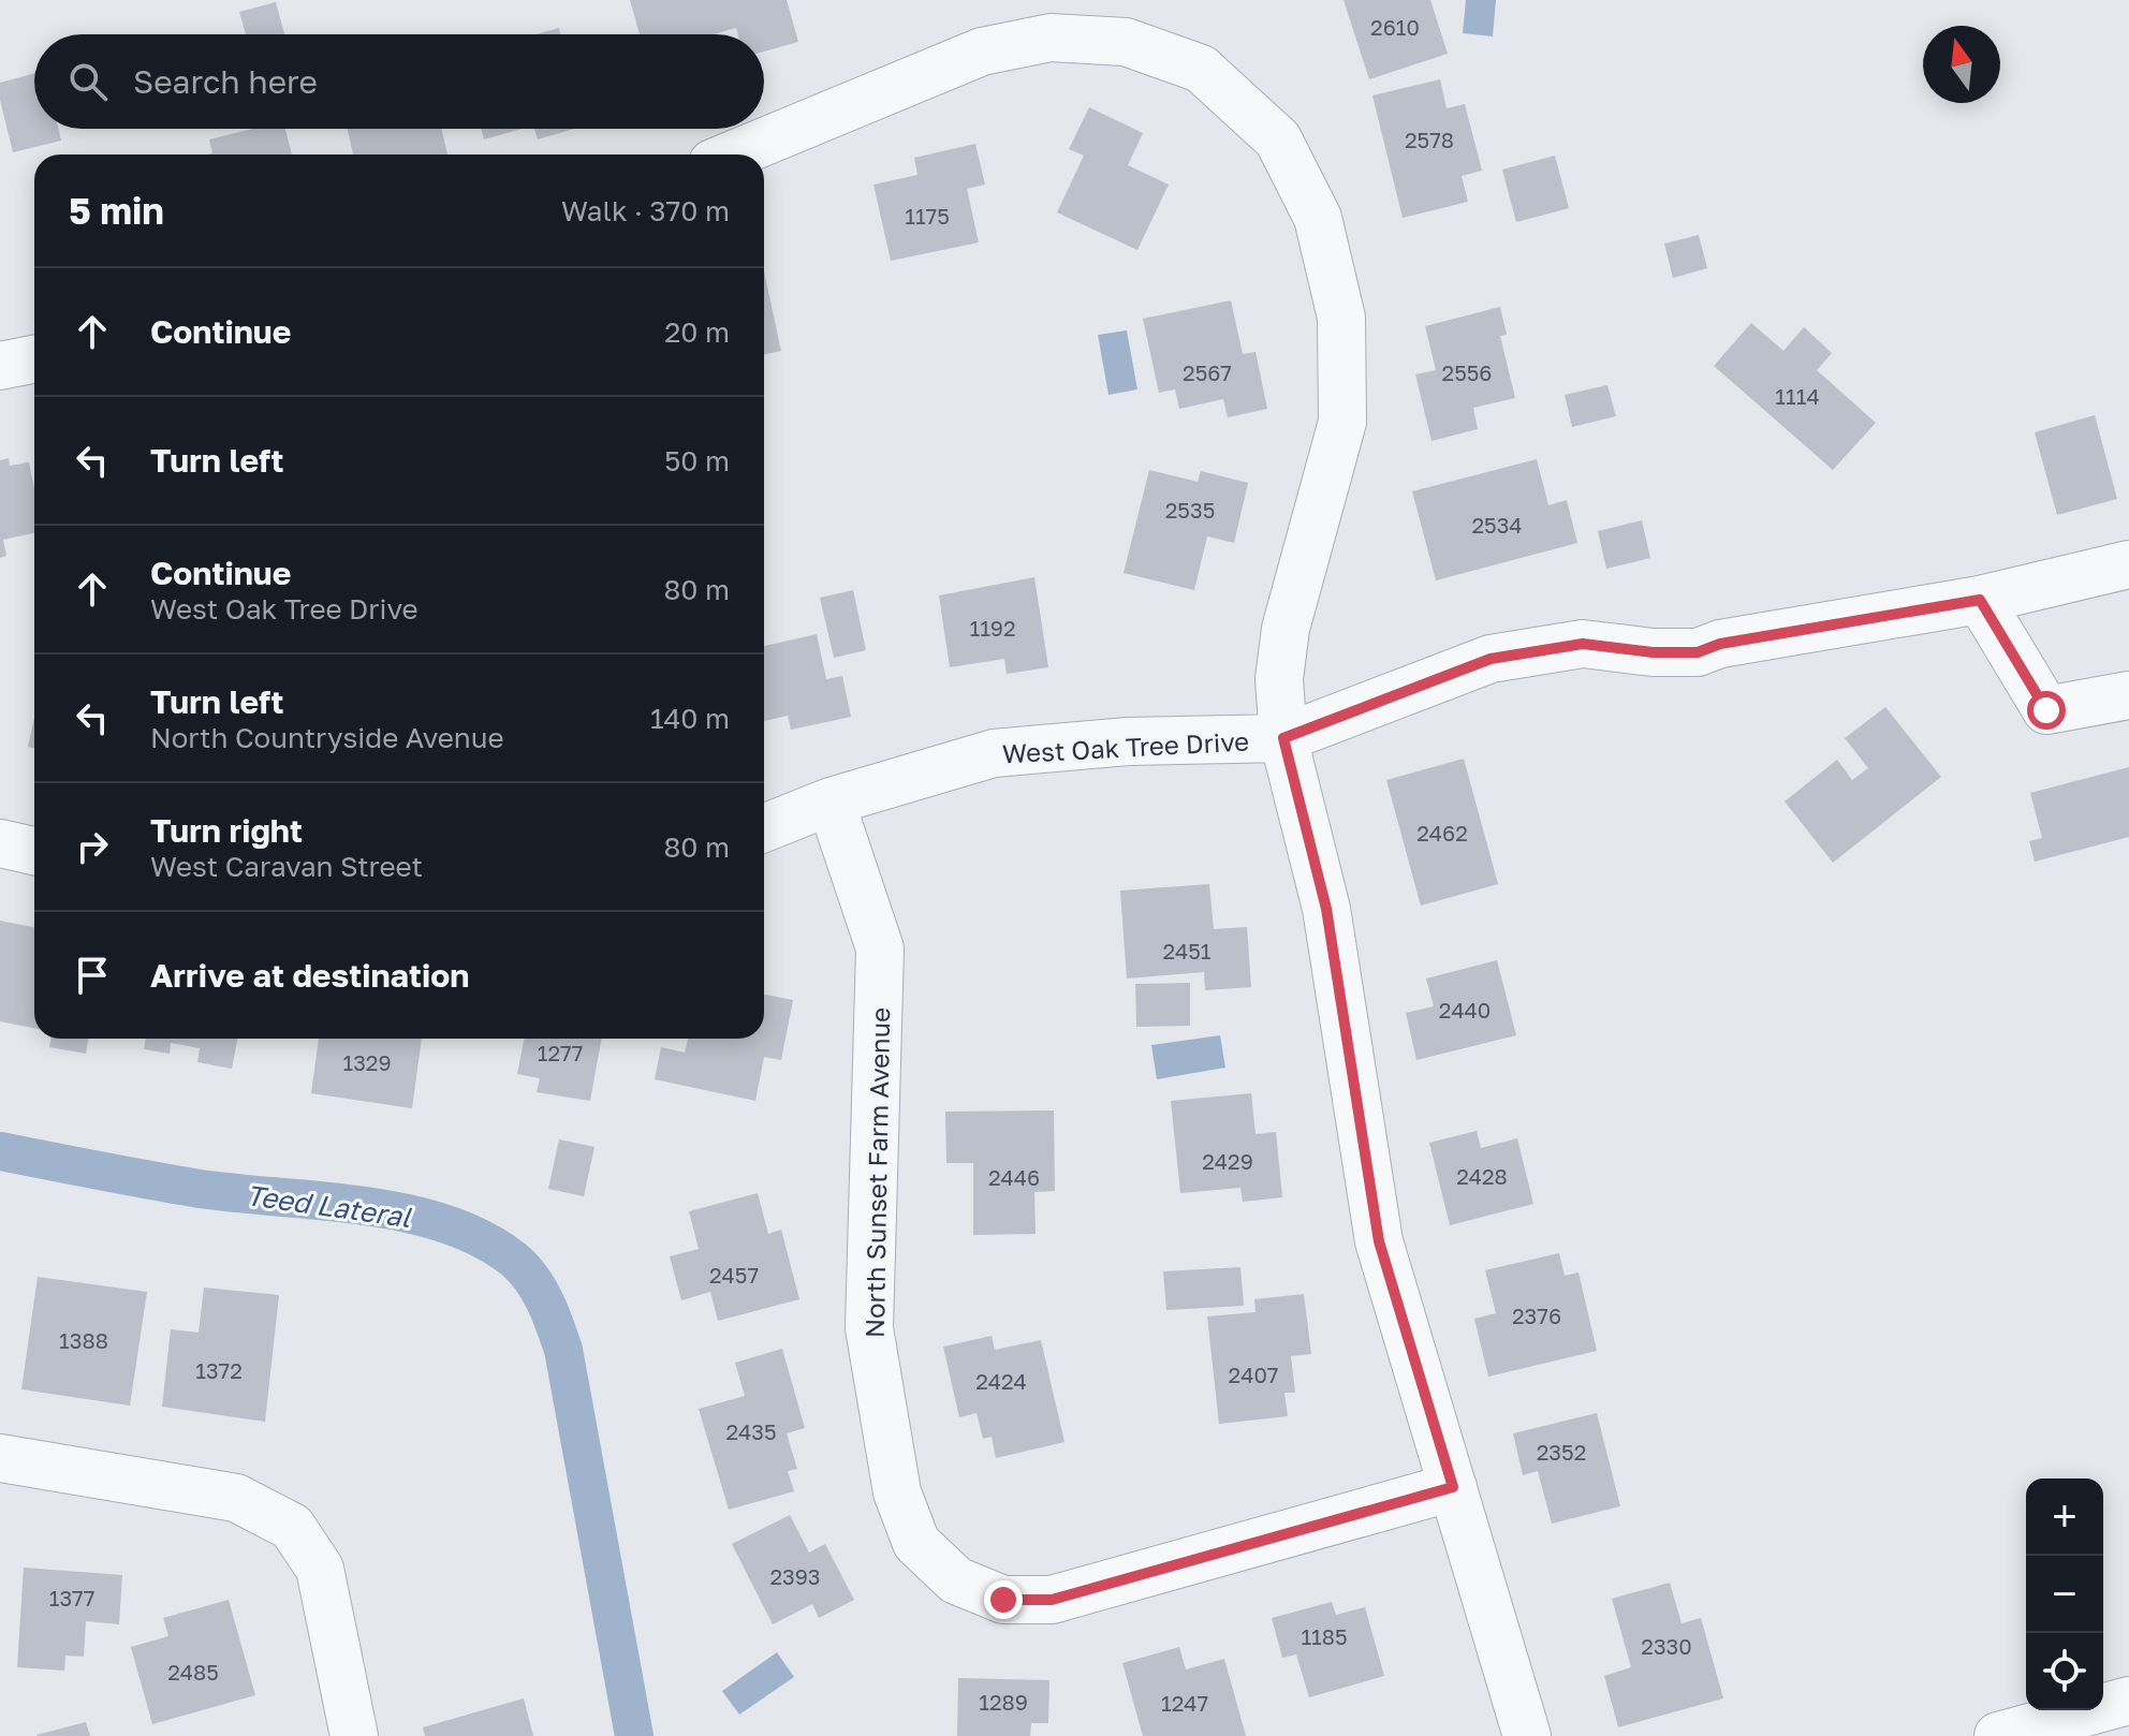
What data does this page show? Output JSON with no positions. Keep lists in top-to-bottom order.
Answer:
{
  "streets": {
    "street": ["West Oak Tree Drive", "North Sunset Farm Avenue"]
  },
  "crossings": [
    ["West Oak Tree Drive", "North Sunset Farm Avenue"]
  ],
  "water": ["Teed Lateral"],
  "house_numbers": [
    "2610",
    "2578",
    "1175",
    "2567",
    "2556",
    "1114",
    "2535",
    "2534",
    "1192",
    "2462",
    "2451",
    "2440",
    "1277",
    "1329",
    "2429",
    "2428",
    "2446",
    "2457",
    "2376",
    "1388",
    "1372",
    "2407",
    "2424",
    "2435",
    "2352",
    "2393",
    "1377",
    "1185",
    "2330",
    "2485",
    "1289",
    "1247"
  ],
  "north": "top",
  "page": {
    "search": "Search here",
    "heading": ["5 min", "Walk · 370 m"],
    "list": [
      ["Continue", "20 m"],
      ["Turn left", "50 m"],
      ["Continue", "West Oak Tree Drive", "80 m"],
      ["Turn left", "North Countryside Avenue", "140 m"],
      ["Turn right", "West Caravan Street", "80 m"],
      "Arrive at destination"
    ],
    "map_buttons": ["+", "−"]
  }
}
